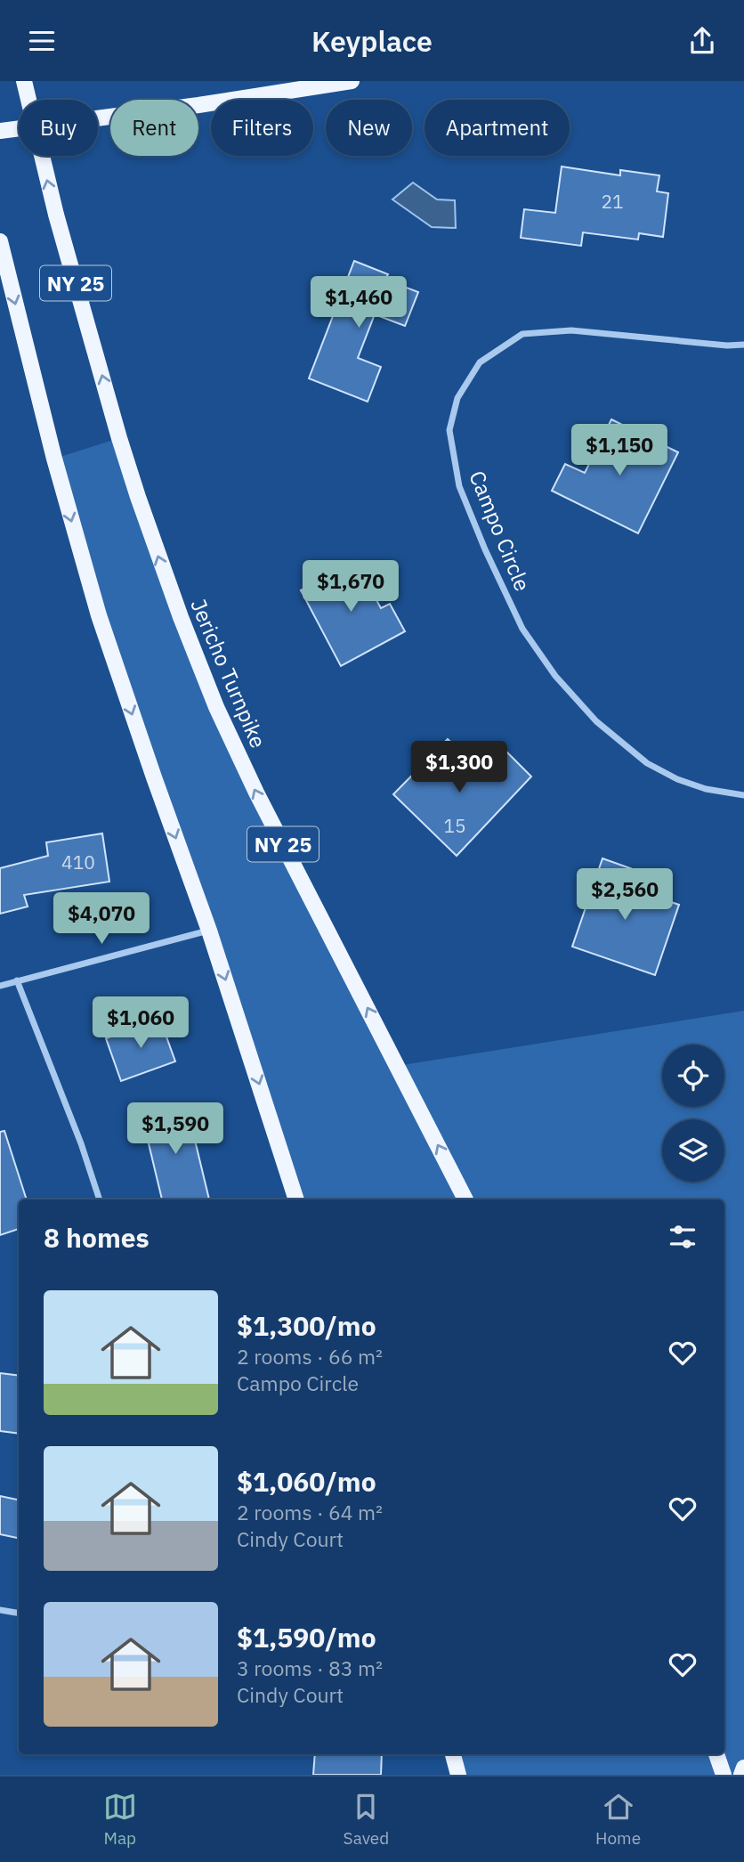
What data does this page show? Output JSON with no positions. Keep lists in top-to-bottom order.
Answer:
{
  "streets": {
    "main road": ["NY 25", "Jericho Turnpike"],
    "street": ["Campo Circle"]
  },
  "house_numbers": ["21", "15", "410"],
  "page": {
    "header": "Keyplace",
    "chip": [
      "Buy",
      "Rent",
      "Filters",
      "New",
      "Apartment"
    ],
    "price": [
      "$1,460",
      "$1,150",
      "$1,670",
      "$1,300",
      "$2,560",
      "$4,070",
      "$1,060",
      "$1,590"
    ],
    "heading": "8 homes",
    "list": [
      {
        "name": "$1,300/mo",
        "note": "2 rooms · 66 m² · Campo Circle"
      },
      {
        "name": "$1,060/mo",
        "note": "2 rooms · 64 m² · Cindy Court"
      },
      {
        "name": "$1,590/mo",
        "note": "3 rooms · 83 m² · Cindy Court"
      }
    ],
    "tabs": ["Map", "Saved", "Home"]
  }
}
